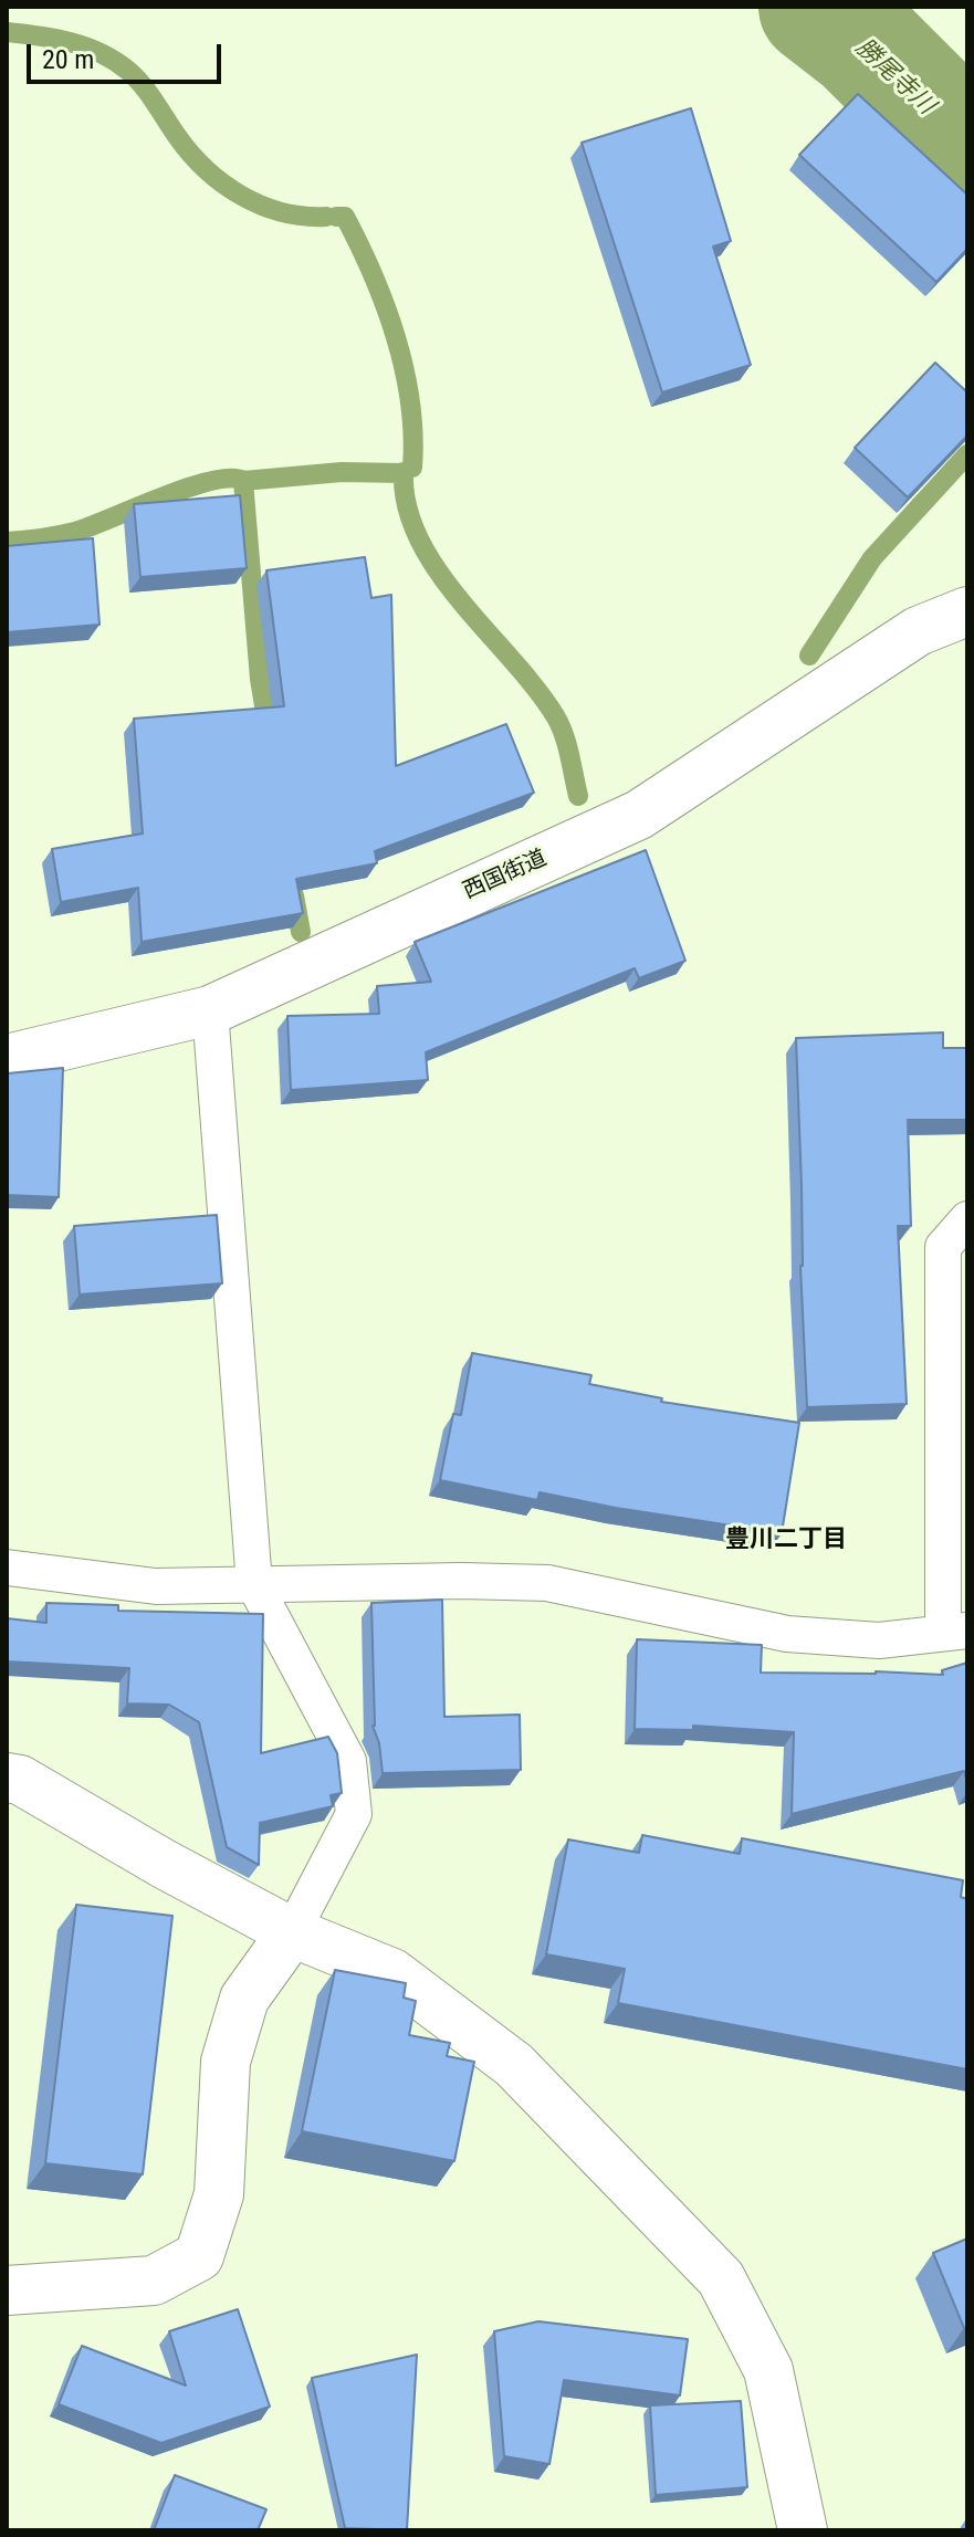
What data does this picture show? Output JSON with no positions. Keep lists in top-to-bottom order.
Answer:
{
  "streets": {
    "street": ["西国街道"]
  },
  "districts": ["豊川二丁目"],
  "water": ["勝尾寺川"],
  "scale_bar": "20 m"
}
